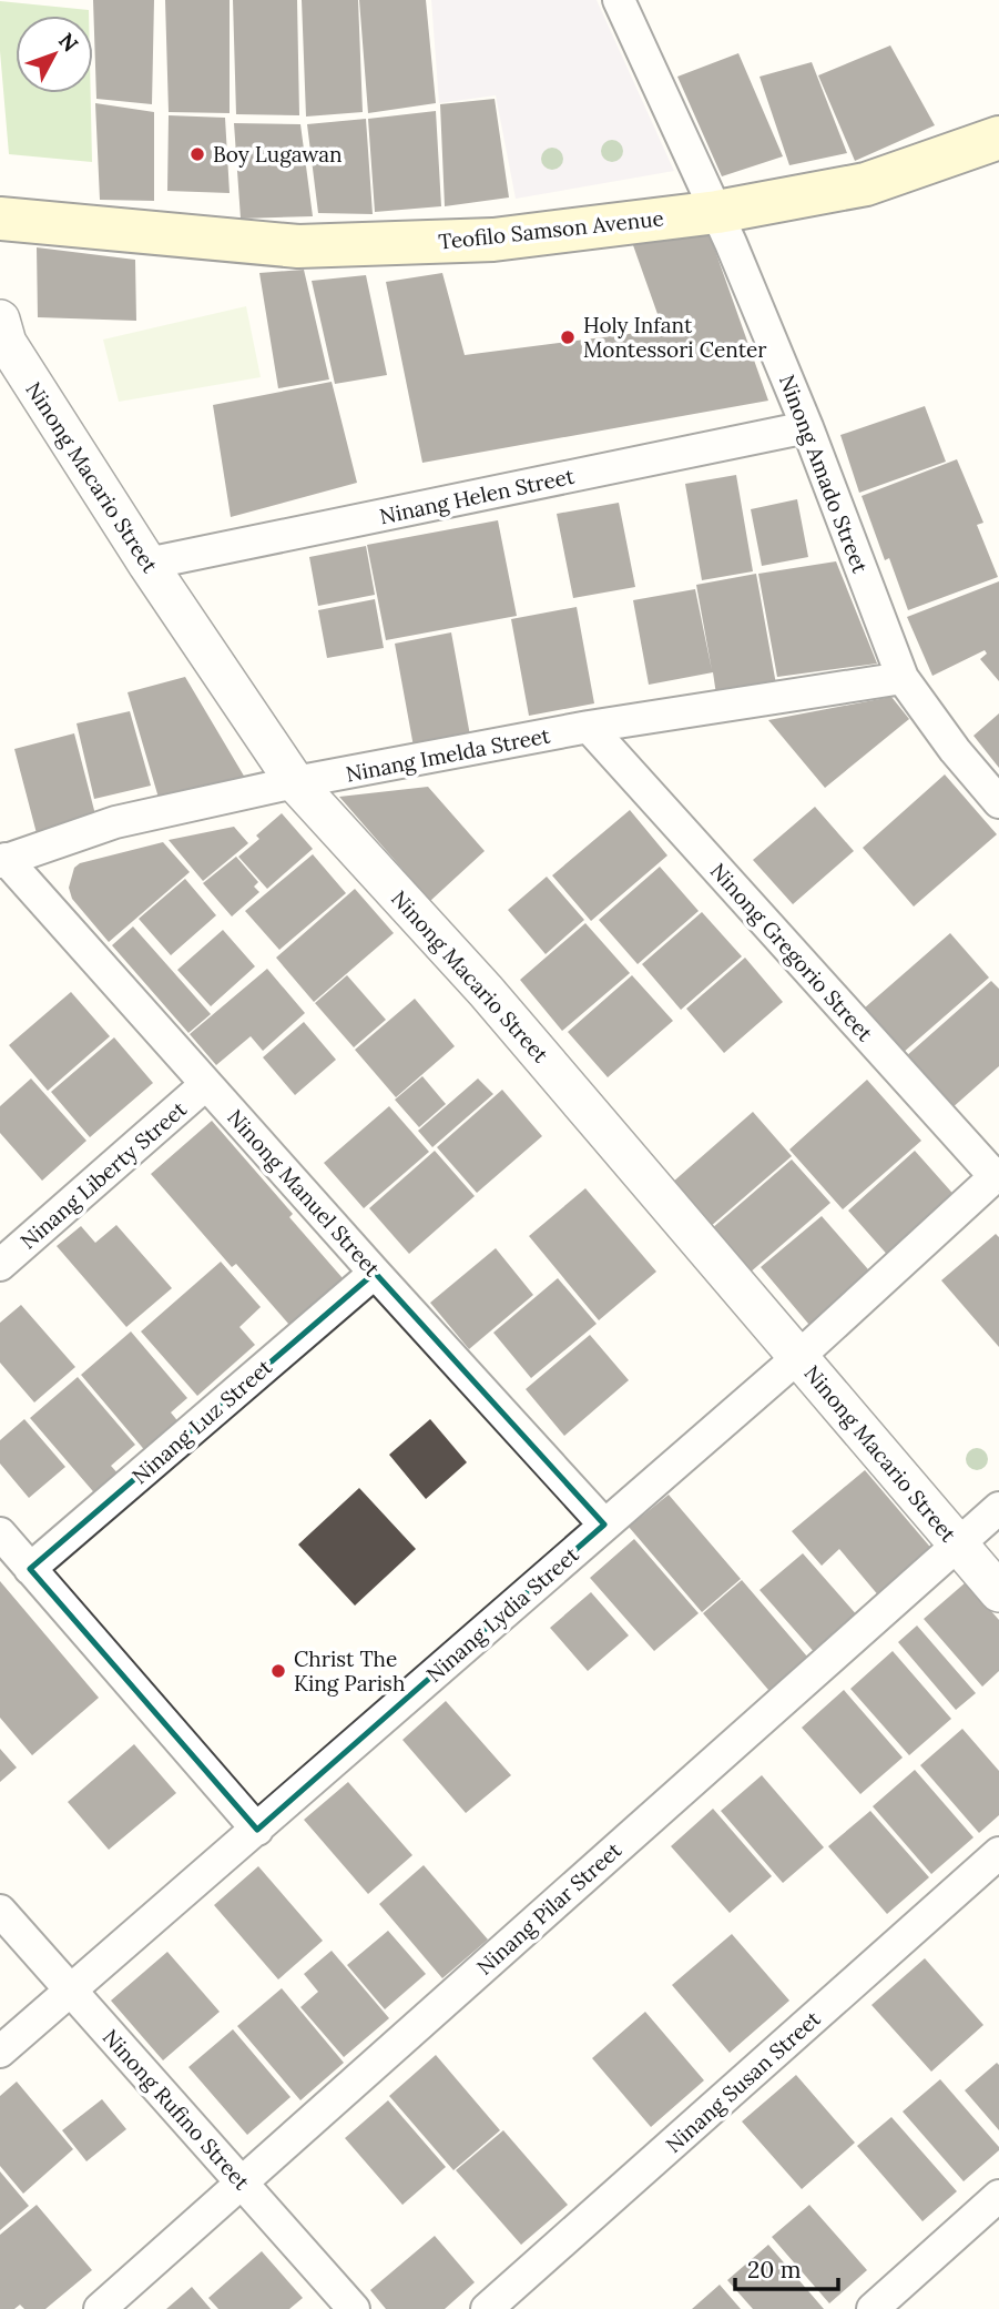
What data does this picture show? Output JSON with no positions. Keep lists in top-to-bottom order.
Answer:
{
  "streets": {
    "main road": ["Teofilo Samson Avenue"],
    "street": [
      "Ninong Amado Street",
      "Ninong Macario Street",
      "Ninang Helen Street",
      "Ninang Imelda Street",
      "Ninong Gregorio Street",
      "Ninang Liberty Street",
      "Ninong Manuel Street",
      "Ninang Luz Street",
      "Ninang Lydia Street",
      "Ninang Pilar Street",
      "Ninang Susan Street",
      "Ninong Rufino Street"
    ]
  },
  "crossings": [
    ["Teofilo Samson Avenue", "Ninong Amado Street"],
    ["Ninong Amado Street", "Ninang Helen Street"],
    ["Ninong Amado Street", "Ninang Imelda Street"],
    ["Ninong Macario Street", "Ninang Helen Street"],
    ["Ninong Macario Street", "Ninang Imelda Street"],
    ["Ninong Macario Street", "Ninang Lydia Street"],
    ["Ninong Macario Street", "Ninang Pilar Street"],
    ["Ninang Imelda Street", "Ninong Gregorio Street"],
    ["Ninang Imelda Street", "Ninong Manuel Street"],
    ["Ninong Gregorio Street", "Ninang Lydia Street"],
    ["Ninang Liberty Street", "Ninong Manuel Street"],
    ["Ninong Manuel Street", "Ninang Luz Street"],
    ["Ninong Manuel Street", "Ninang Lydia Street"],
    ["Ninang Lydia Street", "Ninong Rufino Street"],
    ["Ninang Pilar Street", "Ninong Rufino Street"]
  ],
  "places": ["Boy Lugawan", "Holy Infant Montessori Center", "Christ The King Parish"],
  "scale_bar": "20 m",
  "north": "top right"
}
